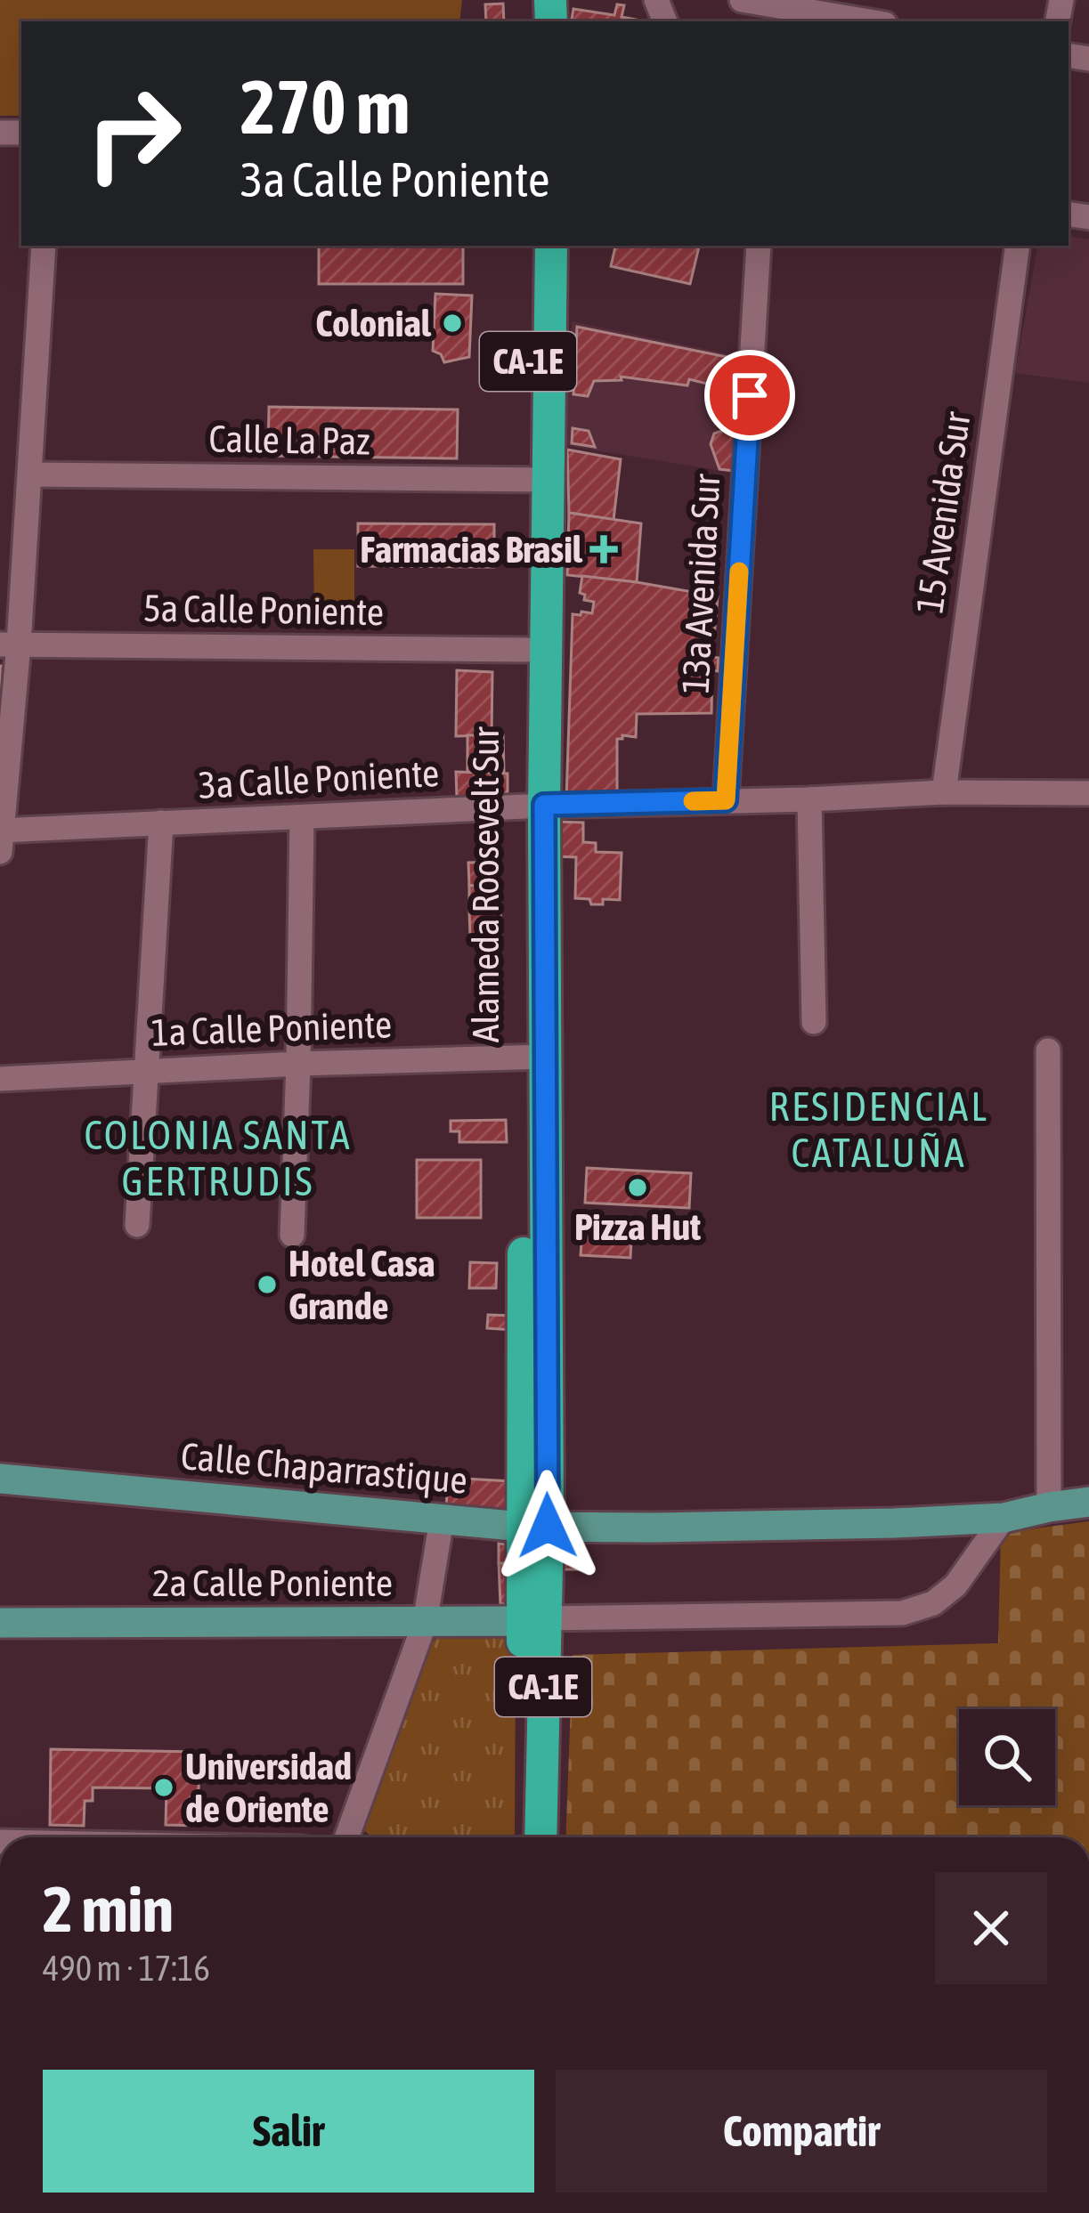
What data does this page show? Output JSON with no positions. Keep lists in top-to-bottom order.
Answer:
{
  "streets": {
    "highway": ["CA-1E", "Alameda Roosevelt Sur"],
    "main road": ["Calle Chaparrastique", "2a Calle Poniente"],
    "street": [
      "Calle La Paz",
      "15 Avenida Sur",
      "13a Avenida Sur",
      "5a Calle Poniente",
      "3a Calle Poniente",
      "1a Calle Poniente"
    ]
  },
  "crossings": [
    ["CA-1E", "Alameda Roosevelt Sur"],
    ["CA-1E", "Calle Chaparrastique"],
    ["CA-1E", "2a Calle Poniente"],
    ["Calle La Paz", "Alameda Roosevelt Sur"],
    ["15 Avenida Sur", "3a Calle Poniente"],
    ["13a Avenida Sur", "3a Calle Poniente"],
    ["5a Calle Poniente", "Alameda Roosevelt Sur"],
    ["3a Calle Poniente", "Alameda Roosevelt Sur"],
    ["Alameda Roosevelt Sur", "1a Calle Poniente"],
    ["Alameda Roosevelt Sur", "Calle Chaparrastique"],
    ["Calle Chaparrastique", "2a Calle Poniente"]
  ],
  "districts": ["RESIDENCIAL CATALUÑA", "COLONIA SANTA GERTRUDIS"],
  "places": {
    "other": [
      "Colonial",
      "Pizza Hut",
      "Hotel Casa Grande",
      "Universidad de Oriente"
    ],
    "health": ["Farmacias Brasil"]
  },
  "page": {
    "turn": ["270 m", "3a Calle Poniente"],
    "heading": ["2 min", "490 m · 17:16"],
    "buttons": ["Salir", "Compartir"]
  }
}
